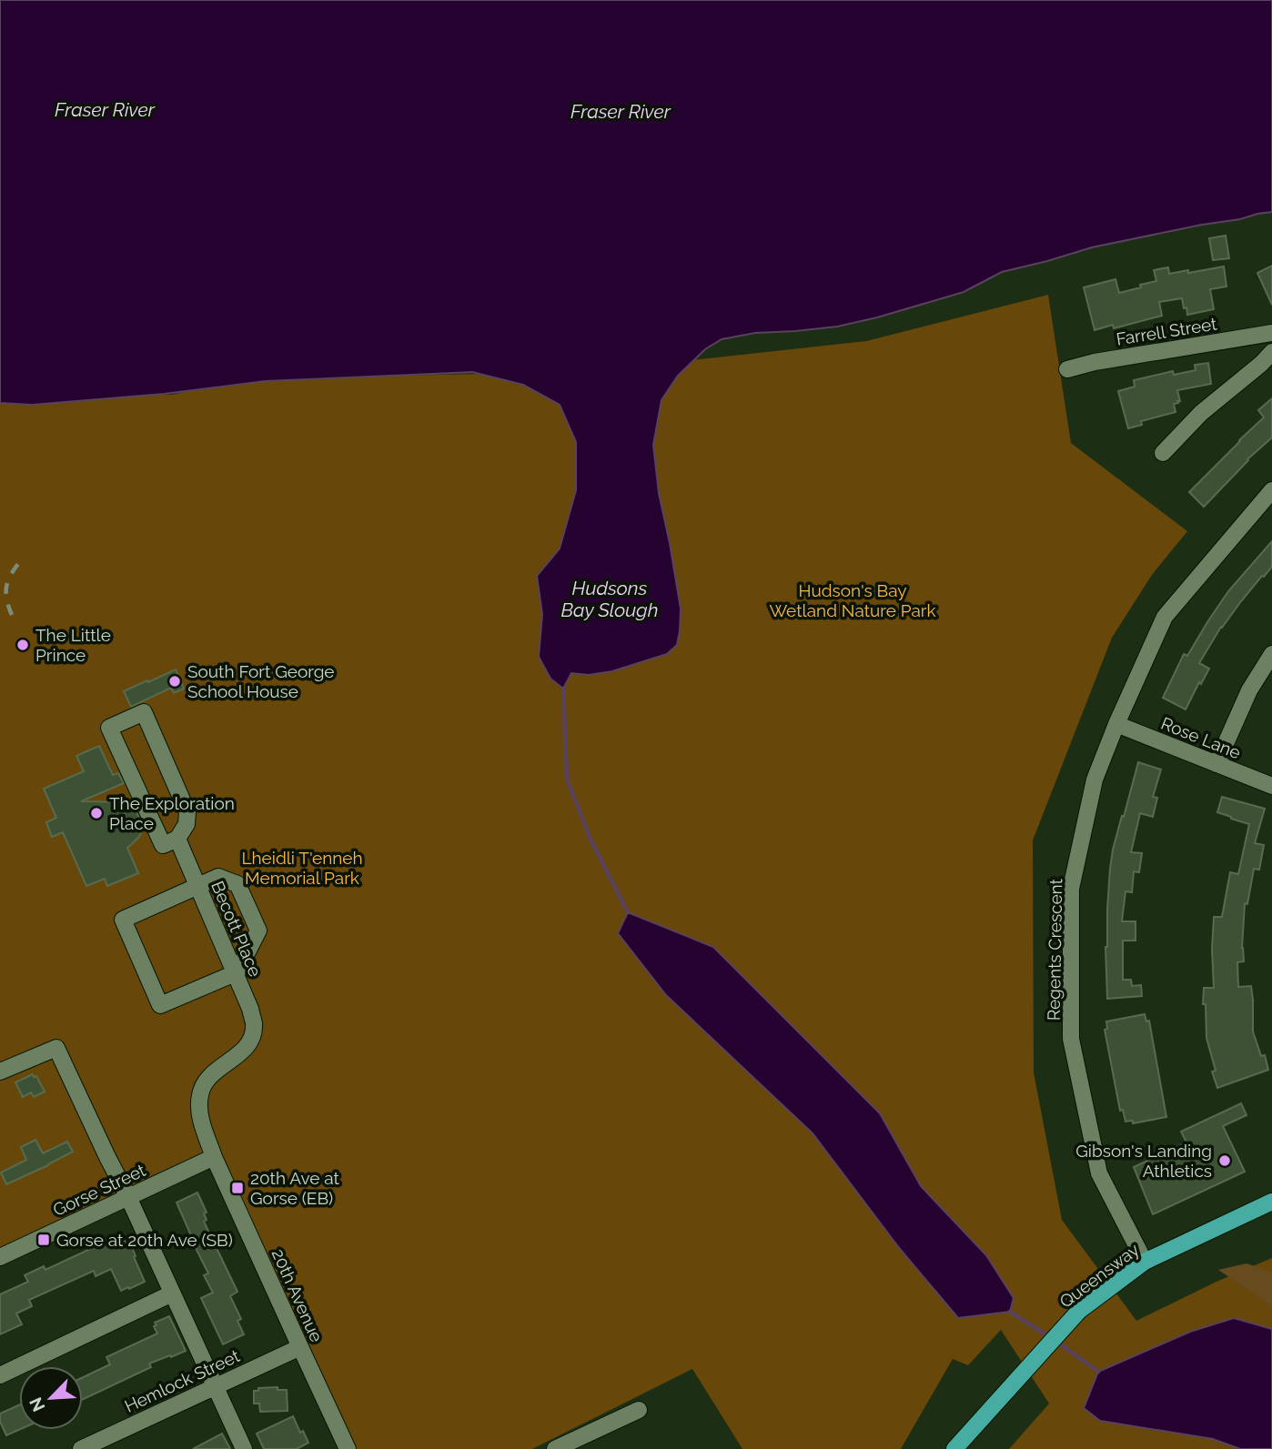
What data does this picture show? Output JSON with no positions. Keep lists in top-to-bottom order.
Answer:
{
  "streets": {
    "main road": ["Queensway"],
    "street": [
      "Farrell Street",
      "Rose Lane",
      "Becott Place",
      "Regents Crescent",
      "Gorse Street",
      "20th Avenue",
      "Hemlock Street"
    ]
  },
  "crossings": [
    ["Rose Lane", "Regents Crescent"],
    ["Becott Place", "Gorse Street"],
    ["Becott Place", "20th Avenue"],
    ["Regents Crescent", "Queensway"],
    ["Gorse Street", "20th Avenue"],
    ["20th Avenue", "Hemlock Street"]
  ],
  "water": ["Fraser River", "Hudsons Bay Slough"],
  "parks": ["Hudson's Bay Wetland Nature Park", "Lheidli T'enneh Memorial Park"],
  "places": {
    "other": [
      "The Little Prince",
      "South Fort George School House",
      "The Exploration Place",
      "Gibson's Landing Athletics"
    ],
    "transit": ["20th Ave at Gorse (EB)", "Gorse at 20th Ave (SB)"]
  },
  "north": "bottom left"
}
